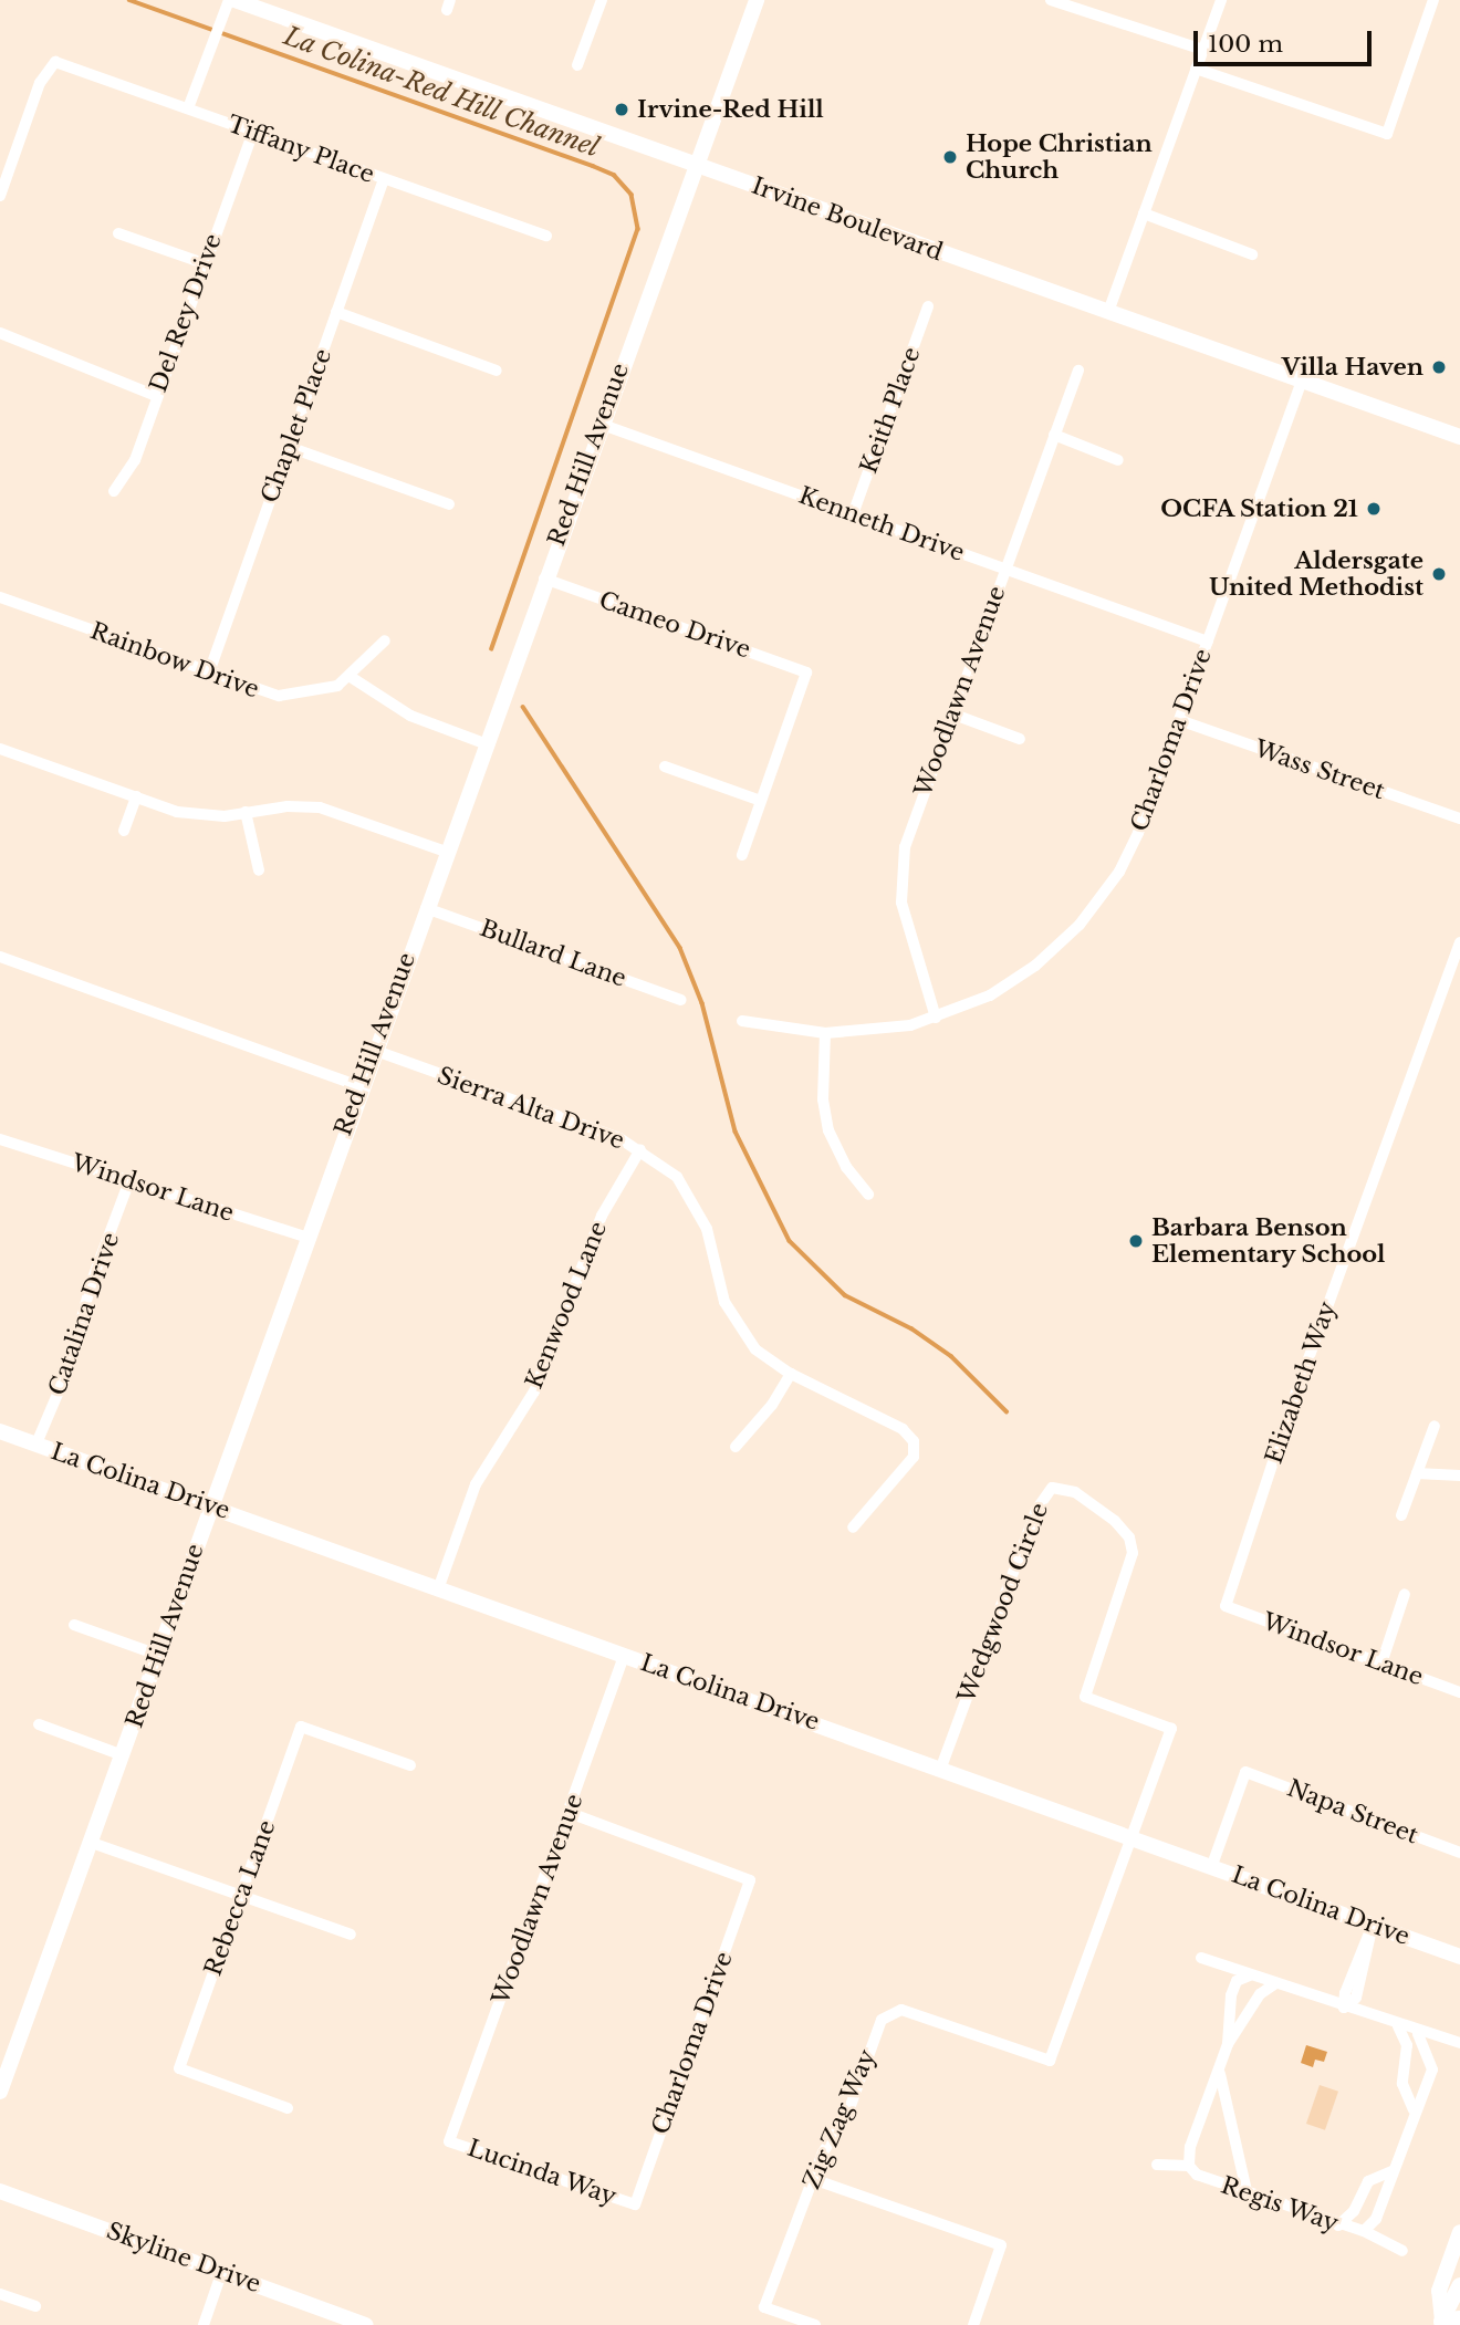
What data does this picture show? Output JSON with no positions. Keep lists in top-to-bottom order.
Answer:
{
  "streets": {
    "main road": [
      "Irvine Boulevard",
      "Red Hill Avenue",
      "La Colina Drive",
      "Skyline Drive"
    ],
    "street": [
      "Tiffany Place",
      "Del Rey Drive",
      "Keith Place",
      "Chaplet Place",
      "Kenneth Drive",
      "Cameo Drive",
      "Rainbow Drive",
      "Woodlawn Avenue",
      "Charloma Drive",
      "Wass Street",
      "Bullard Lane",
      "Sierra Alta Drive",
      "Windsor Lane",
      "Kenwood Lane",
      "Catalina Drive",
      "Elizabeth Way",
      "Wedgwood Circle",
      "Napa Street",
      "Rebecca Lane",
      "Zig Zag Way",
      "Lucinda Way",
      "Regis Way"
    ]
  },
  "crossings": [
    ["Tiffany Place", "Del Rey Drive"],
    ["Tiffany Place", "Chaplet Place"],
    ["Irvine Boulevard", "Red Hill Avenue"],
    ["Irvine Boulevard", "Charloma Drive"],
    ["Keith Place", "Kenneth Drive"],
    ["Chaplet Place", "Rainbow Drive"],
    ["Red Hill Avenue", "Kenneth Drive"],
    ["Red Hill Avenue", "Cameo Drive"],
    ["Red Hill Avenue", "Bullard Lane"],
    ["Red Hill Avenue", "Sierra Alta Drive"],
    ["Red Hill Avenue", "Windsor Lane"],
    ["Red Hill Avenue", "La Colina Drive"],
    ["Kenneth Drive", "Woodlawn Avenue"],
    ["Kenneth Drive", "Charloma Drive"],
    ["Woodlawn Avenue", "Charloma Drive"],
    ["Woodlawn Avenue", "La Colina Drive"],
    ["Woodlawn Avenue", "Lucinda Way"],
    ["Charloma Drive", "Wass Street"],
    ["Charloma Drive", "Lucinda Way"],
    ["Sierra Alta Drive", "Kenwood Lane"],
    ["Windsor Lane", "Catalina Drive"],
    ["Windsor Lane", "Elizabeth Way"],
    ["Kenwood Lane", "La Colina Drive"],
    ["Catalina Drive", "La Colina Drive"],
    ["La Colina Drive", "Wedgwood Circle"],
    ["La Colina Drive", "Napa Street"],
    ["La Colina Drive", "Zig Zag Way"],
    ["Wedgwood Circle", "Zig Zag Way"]
  ],
  "water": ["La Colina-Red Hill Channel"],
  "places": [
    "Irvine-Red Hill",
    "Hope Christian Church",
    "Villa Haven",
    "OCFA Station 21",
    "Aldersgate United Methodist",
    "Barbara Benson Elementary School"
  ],
  "scale_bar": "100 m"
}
